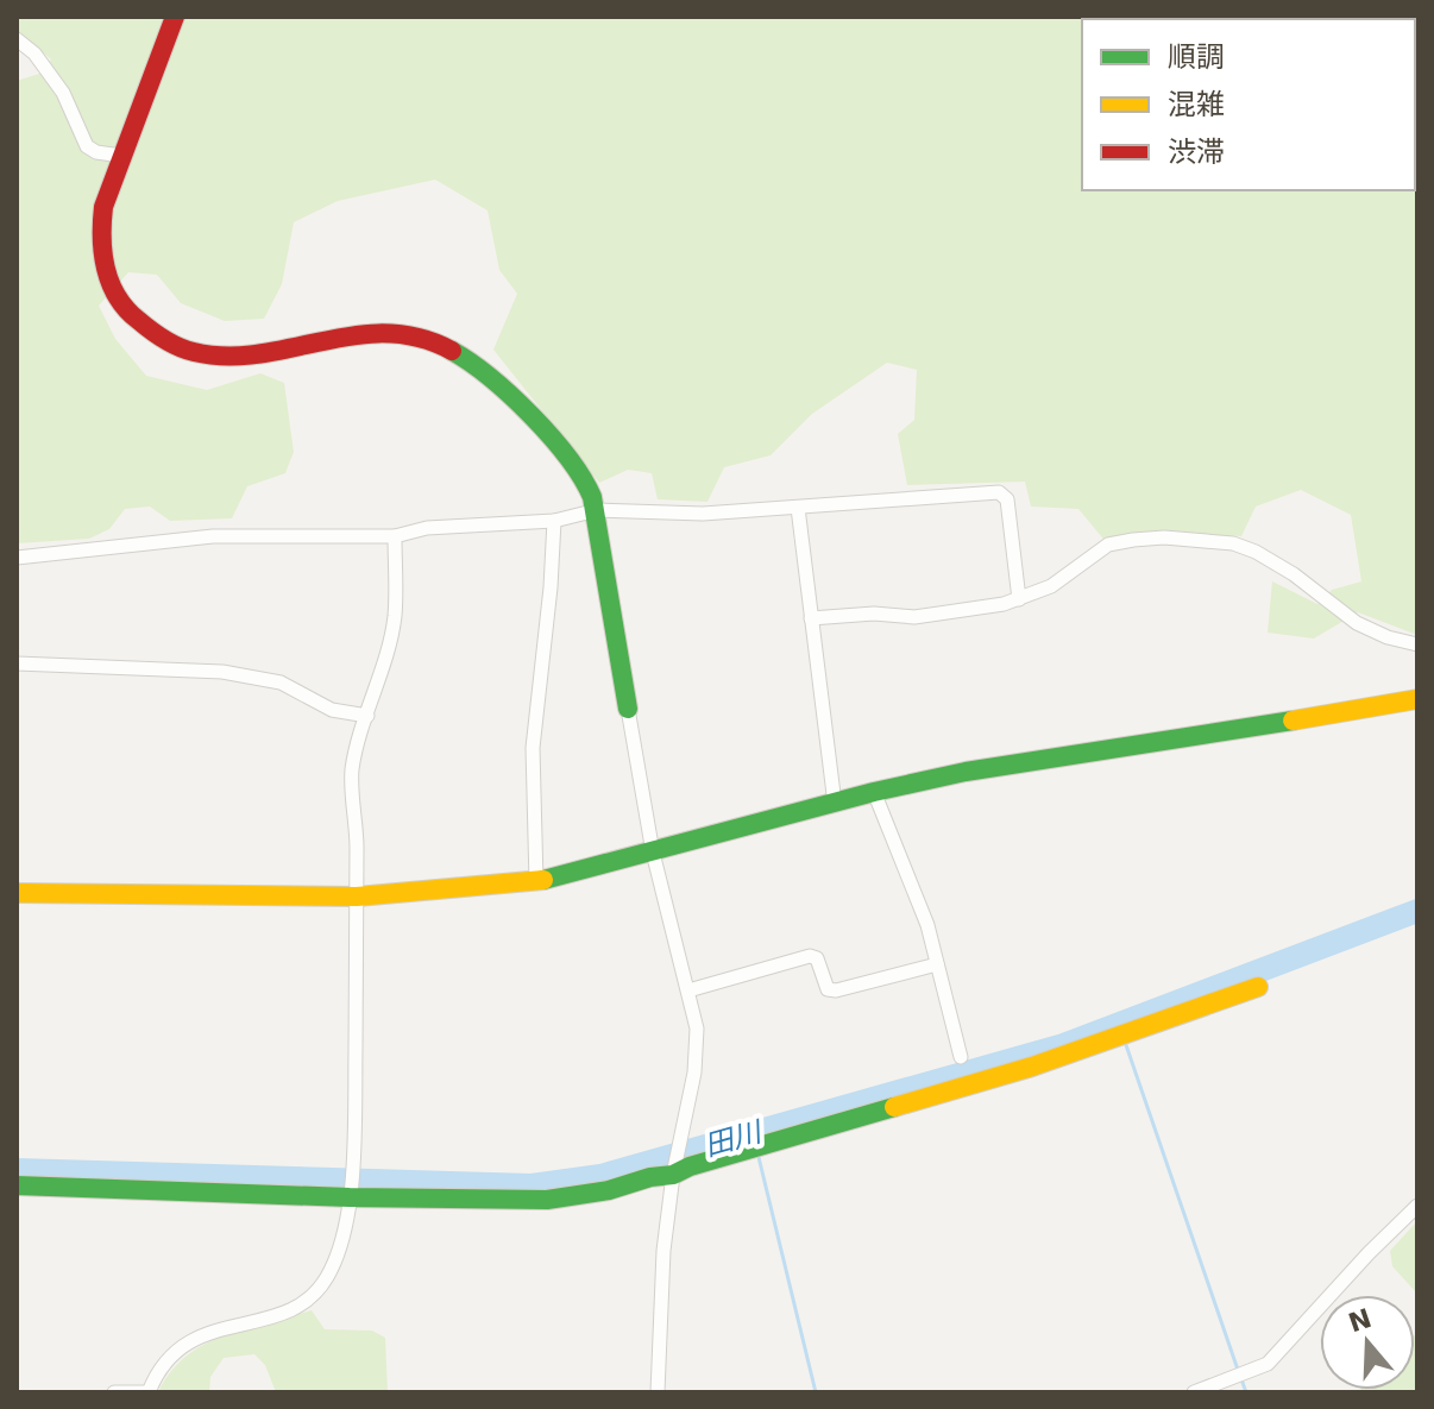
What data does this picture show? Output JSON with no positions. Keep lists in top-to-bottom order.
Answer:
{
  "water": ["田川"],
  "legend": ["順調", "混雑", "渋滞"],
  "north": "top"
}
